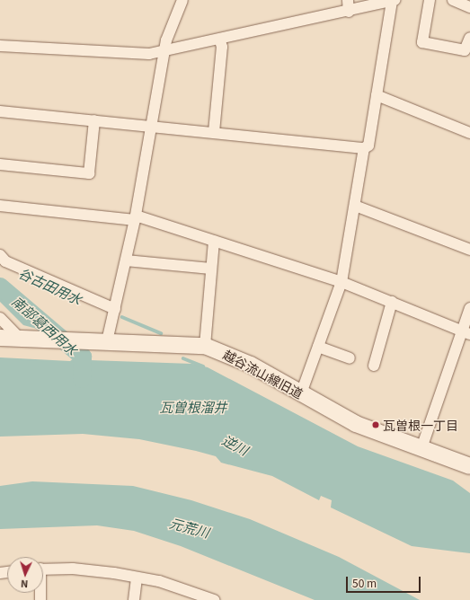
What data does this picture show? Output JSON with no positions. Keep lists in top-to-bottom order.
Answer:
{
  "streets": {
    "street": ["越谷流山線旧道"]
  },
  "water": [
    "谷古田用水",
    "南部葛西用水",
    "瓦曽根溜井",
    "逆川",
    "元荒川"
  ],
  "places": ["瓦曽根一丁目"],
  "scale_bar": "50 m",
  "north": "bottom"
}
